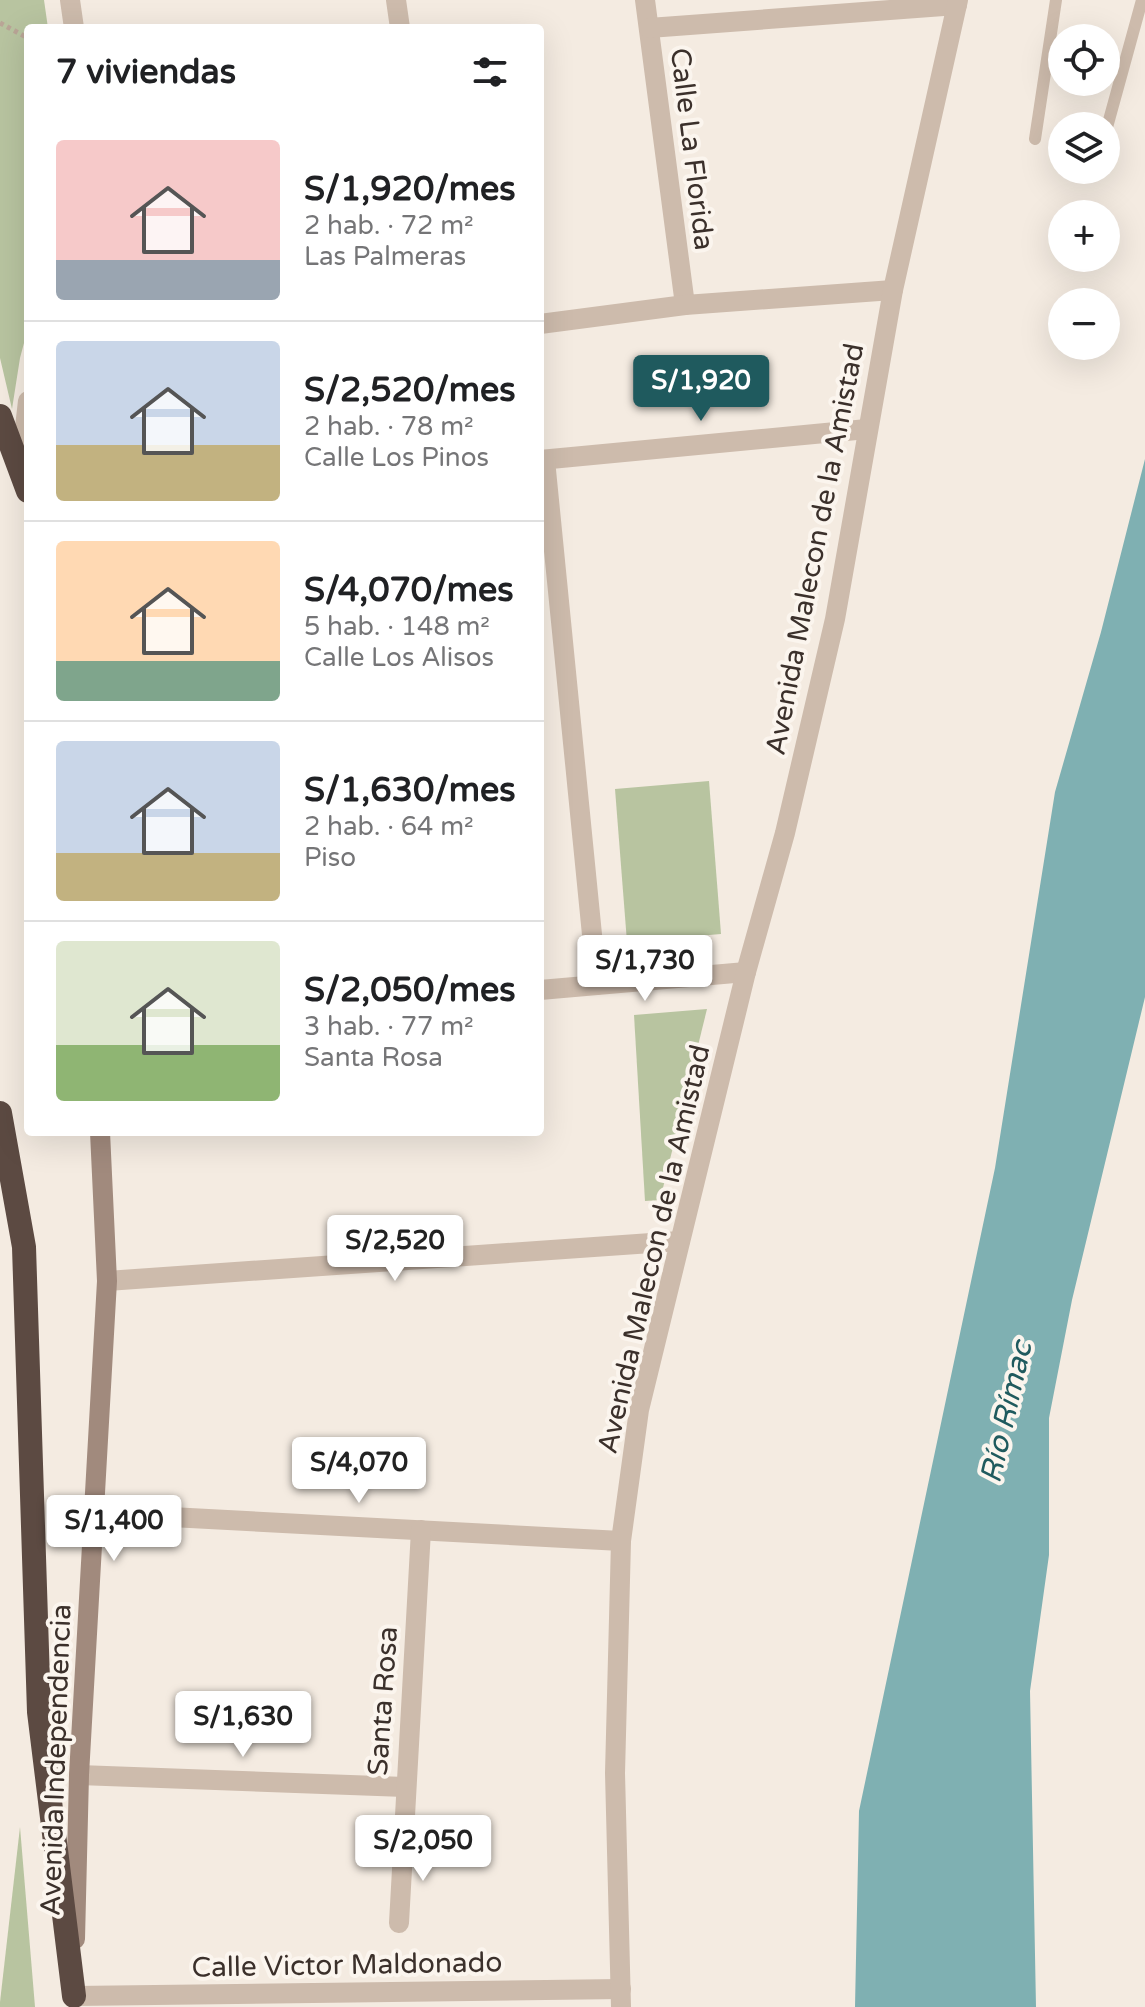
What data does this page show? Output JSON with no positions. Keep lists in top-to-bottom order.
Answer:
{
  "streets": {
    "main road": ["Avenida Independencia"],
    "street": [
      "Calle La Florida",
      "Avenida Malecon de la Amistad",
      "Santa Rosa",
      "Calle Victor Maldonado"
    ]
  },
  "crossings": [
    ["Avenida Malecon de la Amistad", "Calle Victor Maldonado"],
    ["Avenida Independencia", "Calle Victor Maldonado"]
  ],
  "water": ["Río Rímac"],
  "page": {
    "map_buttons": ["+", "−"],
    "heading": "7 viviendas",
    "list": [
      {
        "name": "S/1,920/mes",
        "note": "2 hab. · 72 m² · Las Palmeras"
      },
      {
        "name": "S/2,520/mes",
        "note": "2 hab. · 78 m² · Calle Los Pinos"
      },
      {
        "name": "S/4,070/mes",
        "note": "5 hab. · 148 m² · Calle Los Alisos"
      },
      {
        "name": "S/1,630/mes",
        "note": "2 hab. · 64 m² · Piso"
      },
      {
        "name": "S/2,050/mes",
        "note": "3 hab. · 77 m² · Santa Rosa"
      }
    ],
    "price": [
      "S/1,920",
      "S/1,730",
      "S/2,520",
      "S/4,070",
      "S/1,400",
      "S/1,630",
      "S/2,050"
    ]
  }
}
